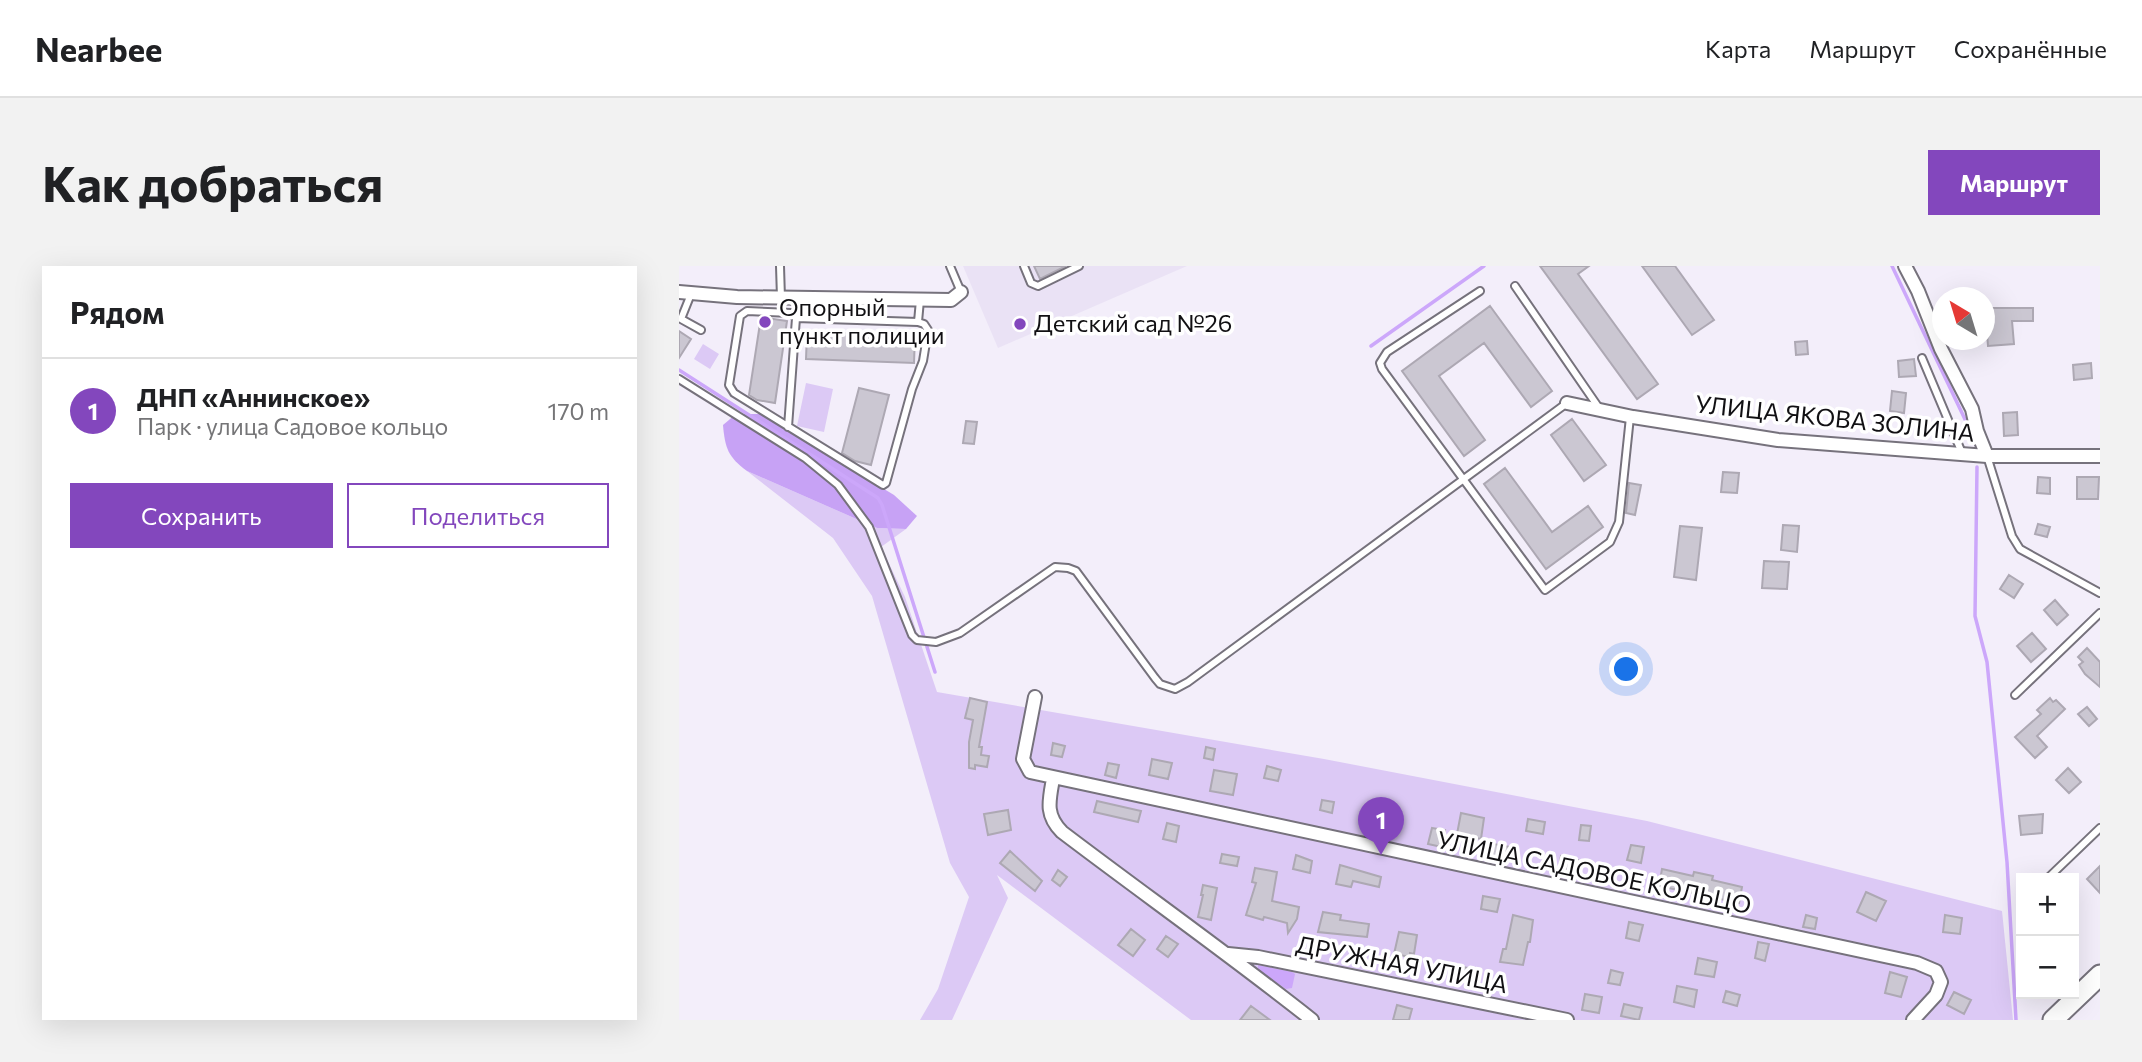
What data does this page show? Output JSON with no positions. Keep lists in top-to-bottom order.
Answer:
{
  "streets": {
    "street": ["УЛИЦА ЯКОВА ЗОЛИНА", "УЛИЦА САДОВОЕ КОЛЬЦО", "ДРУЖНАЯ УЛИЦА"]
  },
  "places": ["Опорный пункт полиции", "Детский сад №26"],
  "north": "top left",
  "page": {
    "header": "Nearbee",
    "nav": ["Карта", "Маршрут", "Сохранённые"],
    "buttons": [
      "Маршрут",
      ["Сохранить", "Поделиться"]
    ],
    "title": "Как добраться",
    "heading": "Рядом",
    "list": [
      {
        "mark": "1",
        "name": "ДНП «Аннинское»",
        "note": "Парк · улица Садовое кольцо",
        "value": "170 m"
      }
    ],
    "pins": "1",
    "map_buttons": ["+", "−"]
  }
}
